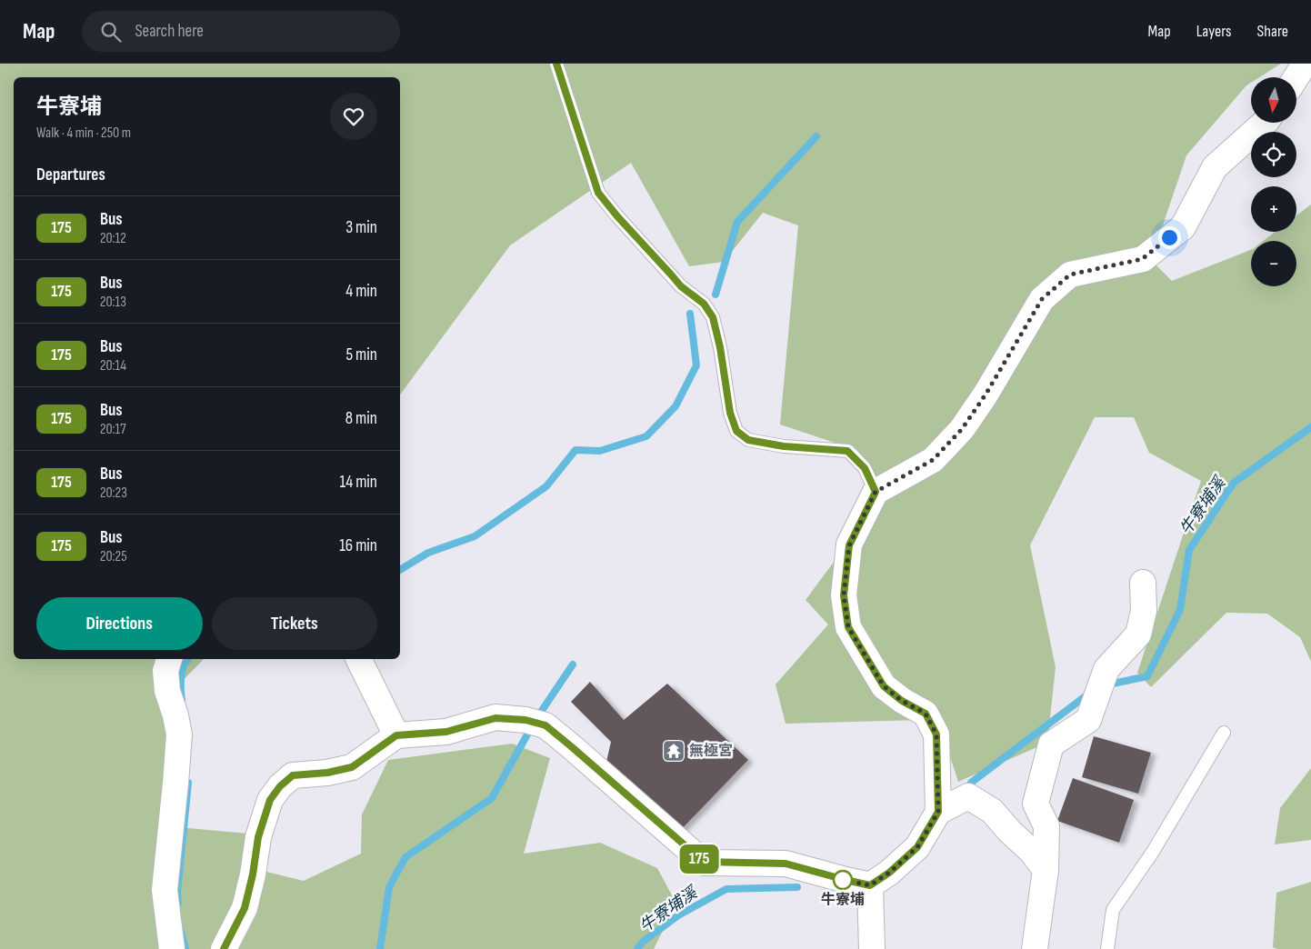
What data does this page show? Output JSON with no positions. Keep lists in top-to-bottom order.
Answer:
{
  "water": ["牛寮埔溪"],
  "places": {
    "temple": ["無極宮"],
    "other": ["牛寮埔"]
  },
  "lines": ["bus line 175"],
  "north": "bottom",
  "page": {
    "header": "Map",
    "search": "Search here",
    "nav": ["Map", "Layers", "Share"],
    "on_map": "175",
    "map_buttons": ["+", "−"],
    "heading": [
      ["牛寮埔", "Walk · 4 min · 250 m"],
      "Departures"
    ],
    "list": [
      {
        "mark": "175",
        "name": "Bus",
        "note": "20:12",
        "value": "3 min"
      },
      {
        "mark": "175",
        "name": "Bus",
        "note": "20:13",
        "value": "4 min"
      },
      {
        "mark": "175",
        "name": "Bus",
        "note": "20:14",
        "value": "5 min"
      },
      {
        "mark": "175",
        "name": "Bus",
        "note": "20:17",
        "value": "8 min"
      },
      {
        "mark": "175",
        "name": "Bus",
        "note": "20:23",
        "value": "14 min"
      },
      {
        "mark": "175",
        "name": "Bus",
        "note": "20:25",
        "value": "16 min"
      }
    ],
    "buttons": ["Directions", "Tickets"]
  }
}
